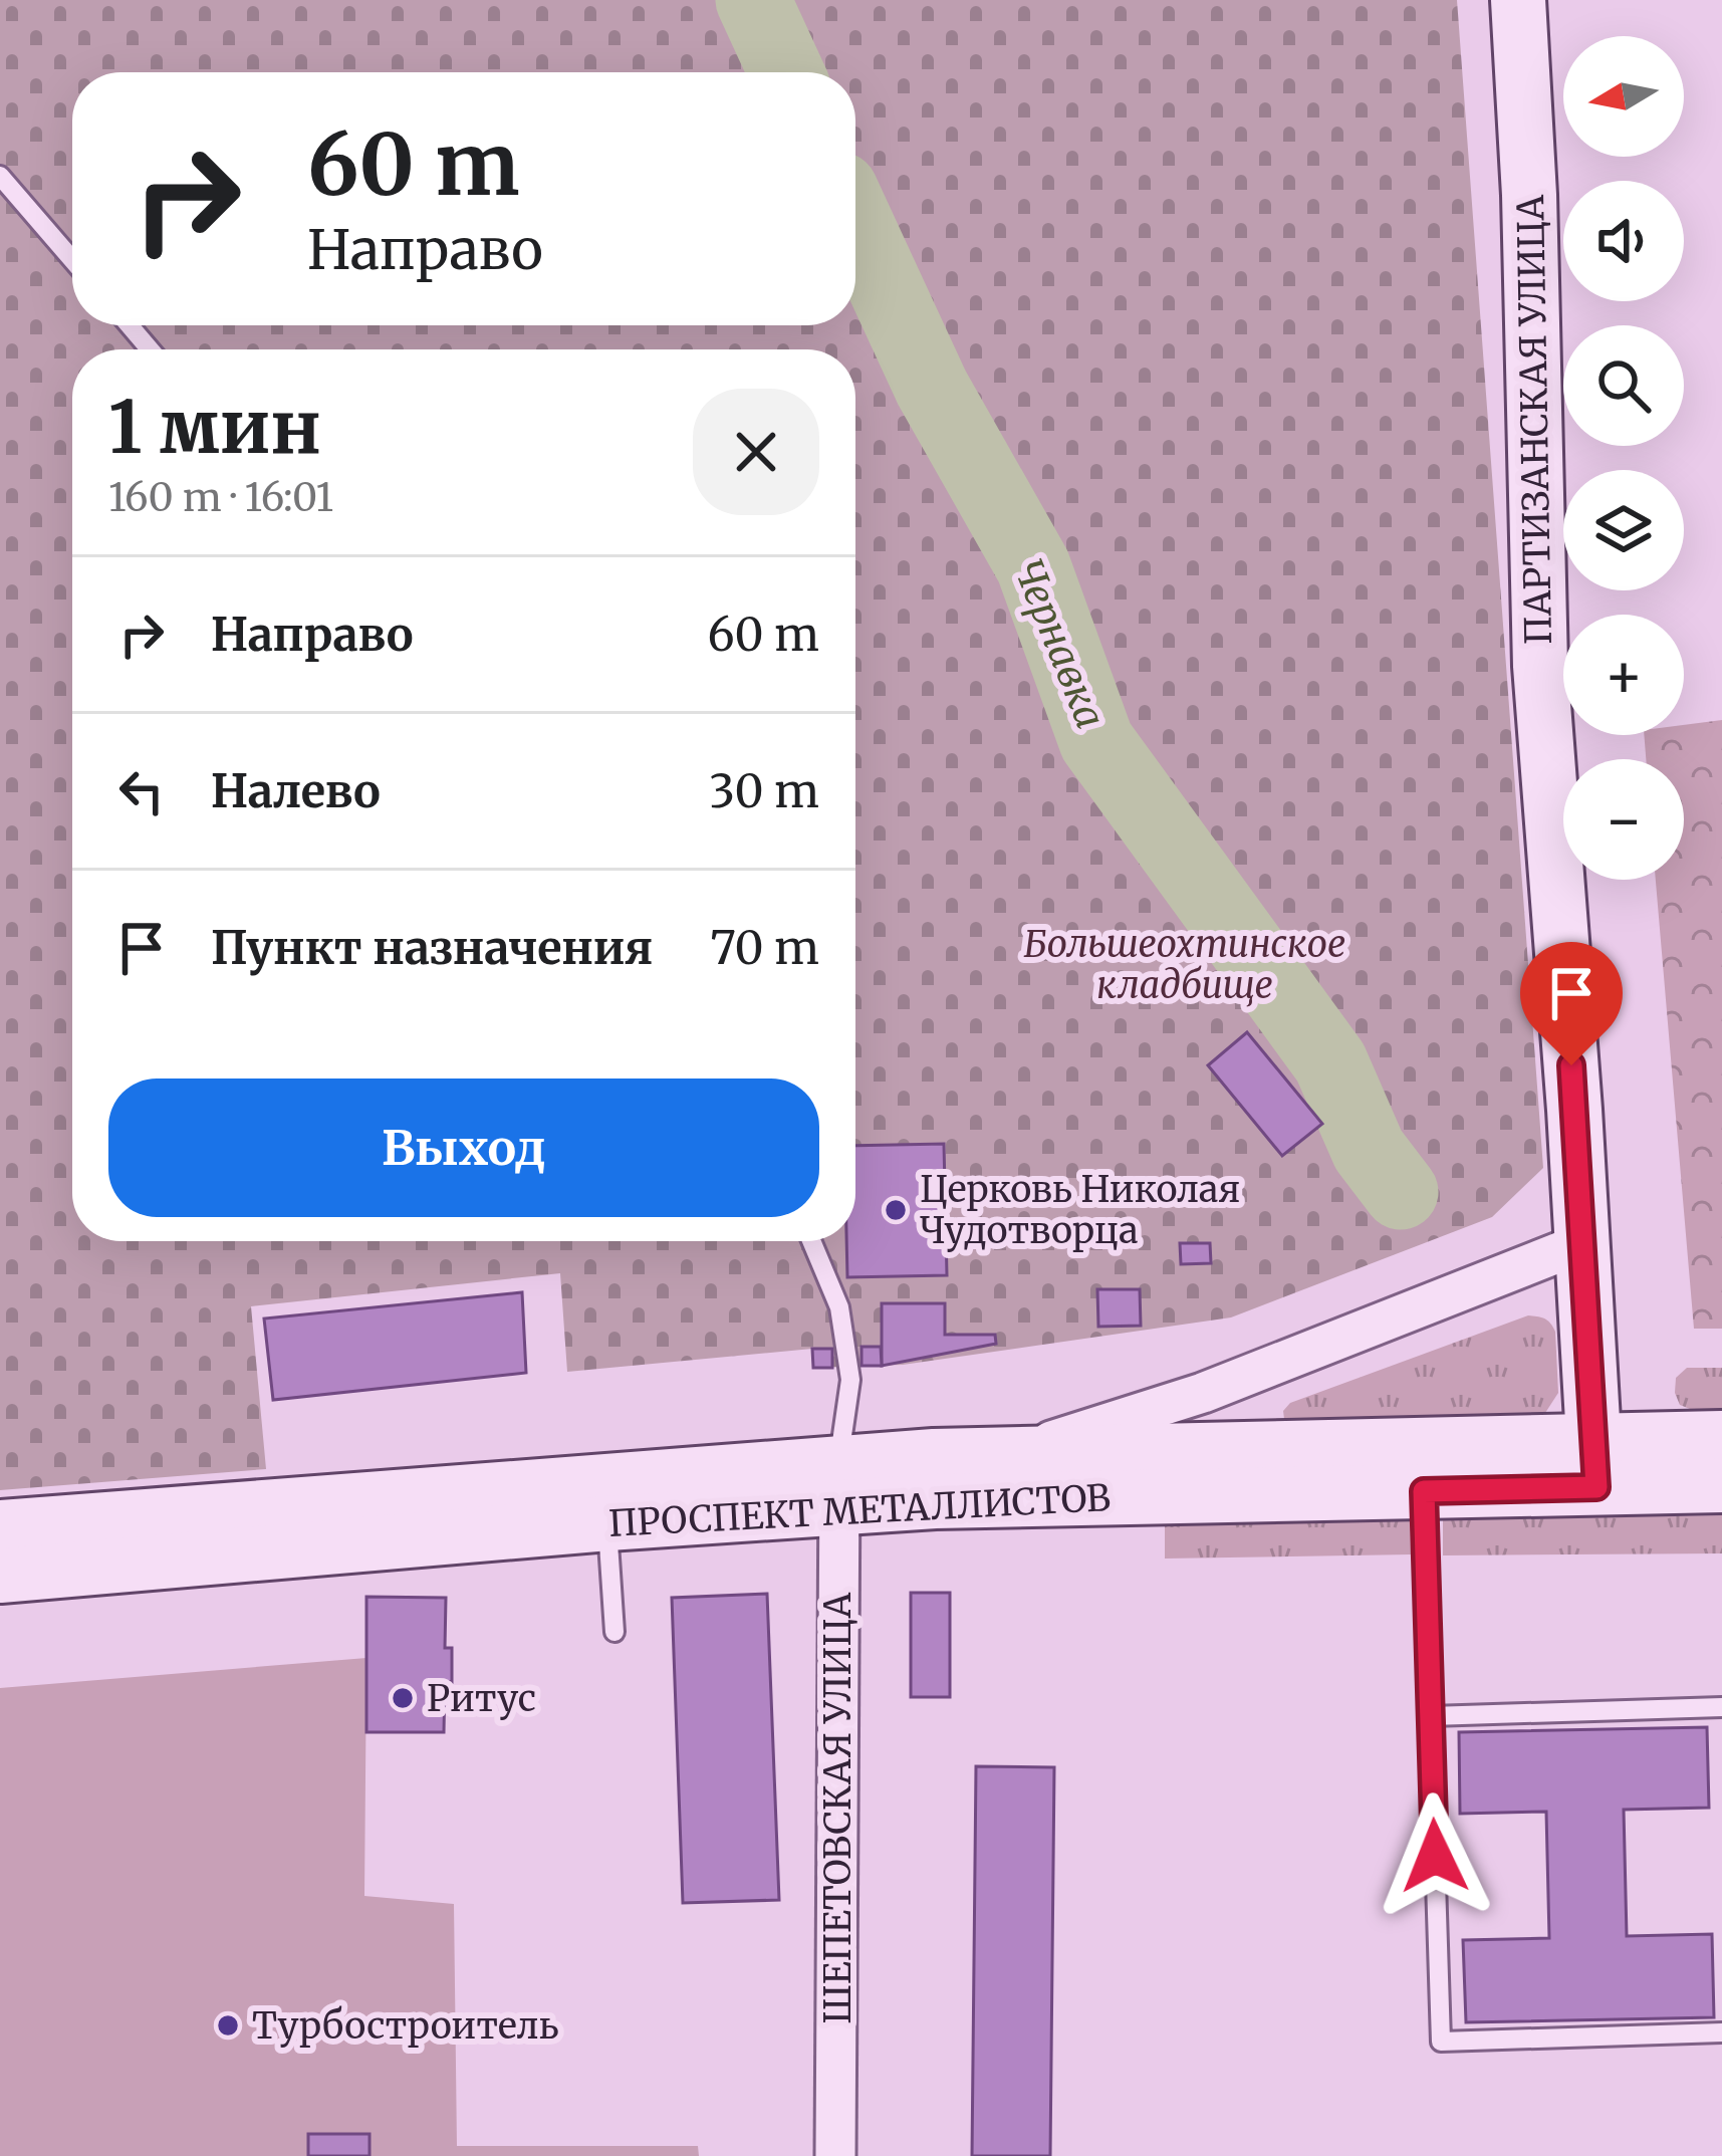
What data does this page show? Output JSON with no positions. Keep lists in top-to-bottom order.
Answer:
{
  "streets": {
    "street": ["ПАРТИЗАНСКАЯ УЛИЦА", "ПРОСПЕКТ МЕТАЛЛИСТОВ", "ШЕПЕТОВСКАЯ УЛИЦА"]
  },
  "crossings": [
    ["ПАРТИЗАНСКАЯ УЛИЦА", "ПРОСПЕКТ МЕТАЛЛИСТОВ"],
    ["ПРОСПЕКТ МЕТАЛЛИСТОВ", "ШЕПЕТОВСКАЯ УЛИЦА"]
  ],
  "water": ["Чернавка"],
  "parks": ["Большеохтинское кладбище"],
  "places": ["Церковь Николая Чудотворца", "Ритус", "Турбостроитель"],
  "north": "left",
  "page": {
    "map_buttons": ["+", "−"],
    "turn": ["60 m", "Направо"],
    "heading": ["1 мин", "160 m · 16:01"],
    "list": [
      {
        "name": "Направо",
        "value": "60 m"
      },
      {
        "name": "Налево",
        "value": "30 m"
      },
      {
        "name": "Пункт назначения",
        "value": "70 m"
      }
    ],
    "buttons": "Выход"
  }
}
